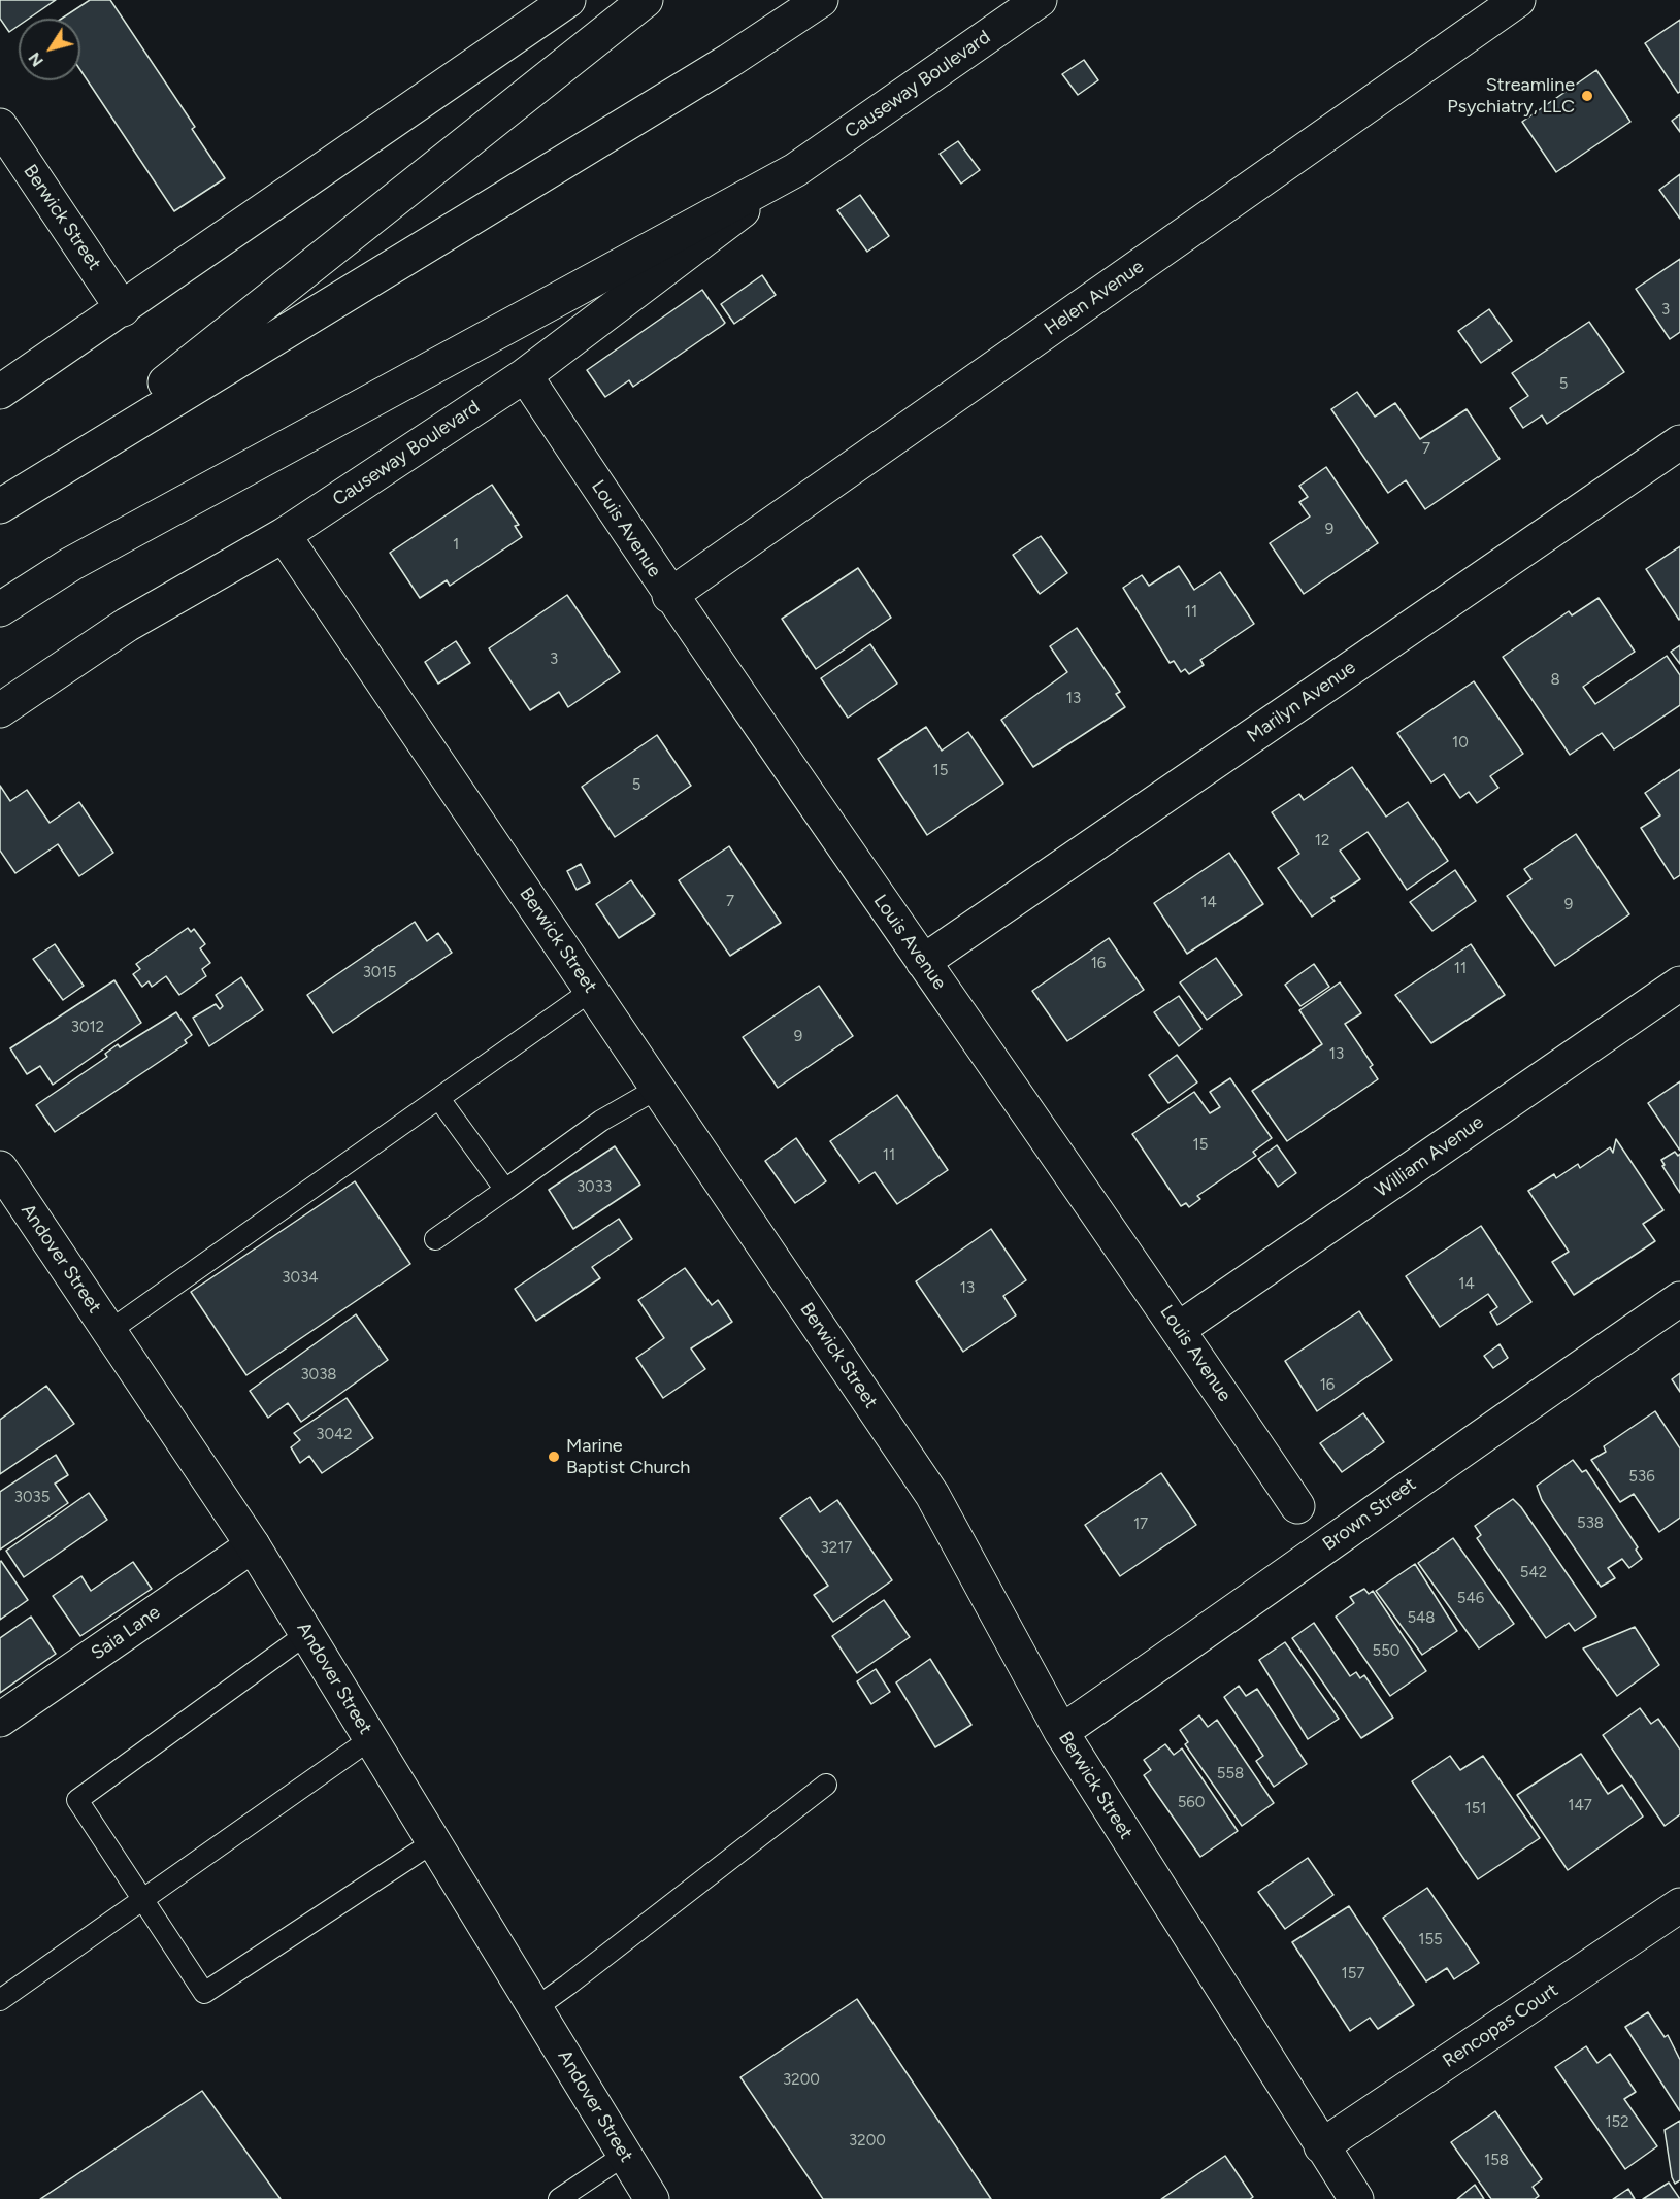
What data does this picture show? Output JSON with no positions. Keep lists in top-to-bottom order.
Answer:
{
  "streets": {
    "main road": [
      "Causeway Boulevard",
      "Berwick Street",
      "Helen Avenue",
      "Louis Avenue",
      "Marilyn Avenue",
      "William Avenue",
      "Andover Street",
      "Brown Street",
      "Saia Lane",
      "Rencopas Court"
    ]
  },
  "crossings": [
    ["Causeway Boulevard", "Berwick Street"],
    ["Causeway Boulevard", "Louis Avenue"],
    ["Berwick Street", "Brown Street"],
    ["Berwick Street", "Rencopas Court"],
    ["Helen Avenue", "Louis Avenue"],
    ["Louis Avenue", "Marilyn Avenue"],
    ["Louis Avenue", "William Avenue"],
    ["Andover Street", "Saia Lane"]
  ],
  "places": ["Streamline Psychiatry, LLC", "Marine Baptist Church"],
  "house_numbers": [
    "3",
    "5",
    "7",
    "9",
    "1",
    "11",
    "3",
    "8",
    "13",
    "10",
    "15",
    "5",
    "12",
    "7",
    "14",
    "9",
    "16",
    "11",
    "3015",
    "3012",
    "9",
    "13",
    "15",
    "11",
    "3033",
    "3034",
    "14",
    "13",
    "3038",
    "16",
    "3042",
    "536",
    "3035",
    "538",
    "17",
    "3217",
    "542",
    "546",
    "548",
    "550",
    "558",
    "560",
    "147",
    "151",
    "155",
    "157",
    "3200",
    "152",
    "3200",
    "158"
  ],
  "north": "bottom left"
}
